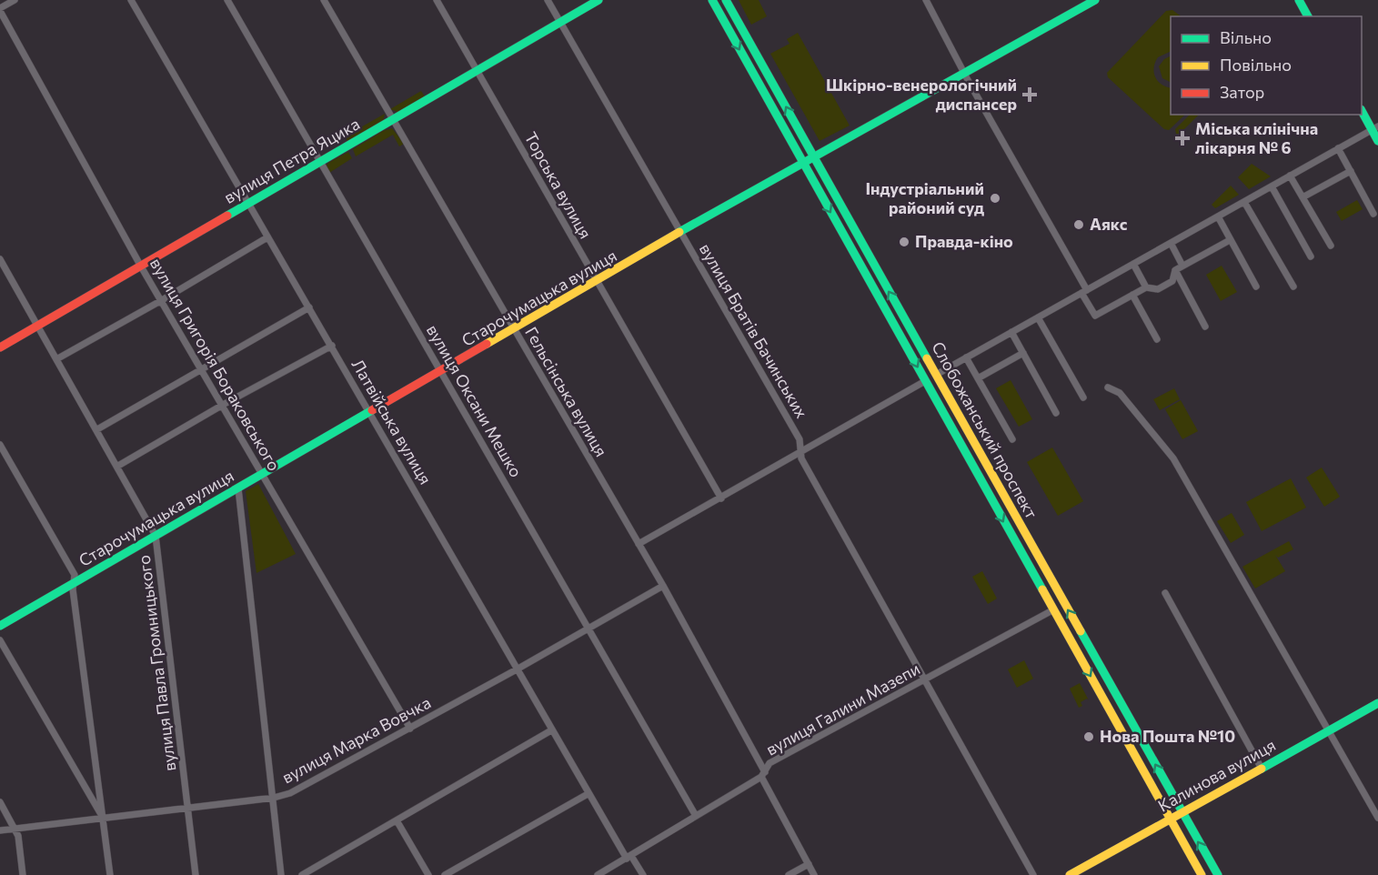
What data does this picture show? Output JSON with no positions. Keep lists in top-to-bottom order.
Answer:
{
  "streets": {
    "street": [
      "вулиця Петра Яцика",
      "Торська вулиця",
      "Старочумацька вулиця",
      "вулиця Братів Бачинських",
      "вулиця Григорія Бораковського",
      "Гельсінська вулиця",
      "вулиця Оксани Мешко",
      "Латвійська вулиця",
      "Слобожанський проспект",
      "вулиця Павла Громницького",
      "вулиця Галини Мазепи",
      "вулиця Марка Вовчка",
      "Калинова вулиця"
    ]
  },
  "crossings": [
    ["вулиця Петра Яцика", "Торська вулиця"],
    ["вулиця Петра Яцика", "вулиця Братів Бачинських"],
    ["вулиця Петра Яцика", "вулиця Григорія Бораковського"],
    ["вулиця Петра Яцика", "Гельсінська вулиця"],
    ["вулиця Петра Яцика", "вулиця Оксани Мешко"],
    ["вулиця Петра Яцика", "Латвійська вулиця"],
    ["вулиця Петра Яцика", "вулиця Павла Громницького"],
    ["Торська вулиця", "Старочумацька вулиця"],
    ["Старочумацька вулиця", "вулиця Братів Бачинських"],
    ["Старочумацька вулиця", "вулиця Григорія Бораковського"],
    ["Старочумацька вулиця", "Гельсінська вулиця"],
    ["Старочумацька вулиця", "вулиця Оксани Мешко"],
    ["Старочумацька вулиця", "Латвійська вулиця"],
    ["Старочумацька вулиця", "Слобожанський проспект"],
    ["Старочумацька вулиця", "вулиця Павла Громницького"],
    ["вулиця Братів Бачинських", "вулиця Галини Мазепи"],
    ["вулиця Григорія Бораковського", "вулиця Марка Вовчка"],
    ["Гельсінська вулиця", "вулиця Галини Мазепи"],
    ["Гельсінська вулиця", "вулиця Марка Вовчка"],
    ["вулиця Оксани Мешко", "вулиця Галини Мазепи"],
    ["вулиця Оксани Мешко", "вулиця Марка Вовчка"],
    ["Латвійська вулиця", "вулиця Галини Мазепи"],
    ["Латвійська вулиця", "вулиця Марка Вовчка"],
    ["Слобожанський проспект", "вулиця Галини Мазепи"],
    ["Слобожанський проспект", "Калинова вулиця"],
    ["вулиця Павла Громницького", "вулиця Марка Вовчка"]
  ],
  "places": {
    "health": ["Шкірно-венерологічний диспансер", "Міська клінічна лікарня № 6"],
    "other": [
      "Індустріальний районий суд",
      "Аякс",
      "Правда-кіно",
      "Нова Пошта №10"
    ]
  },
  "legend": ["Вільно", "Повільно", "Затор"]
}
